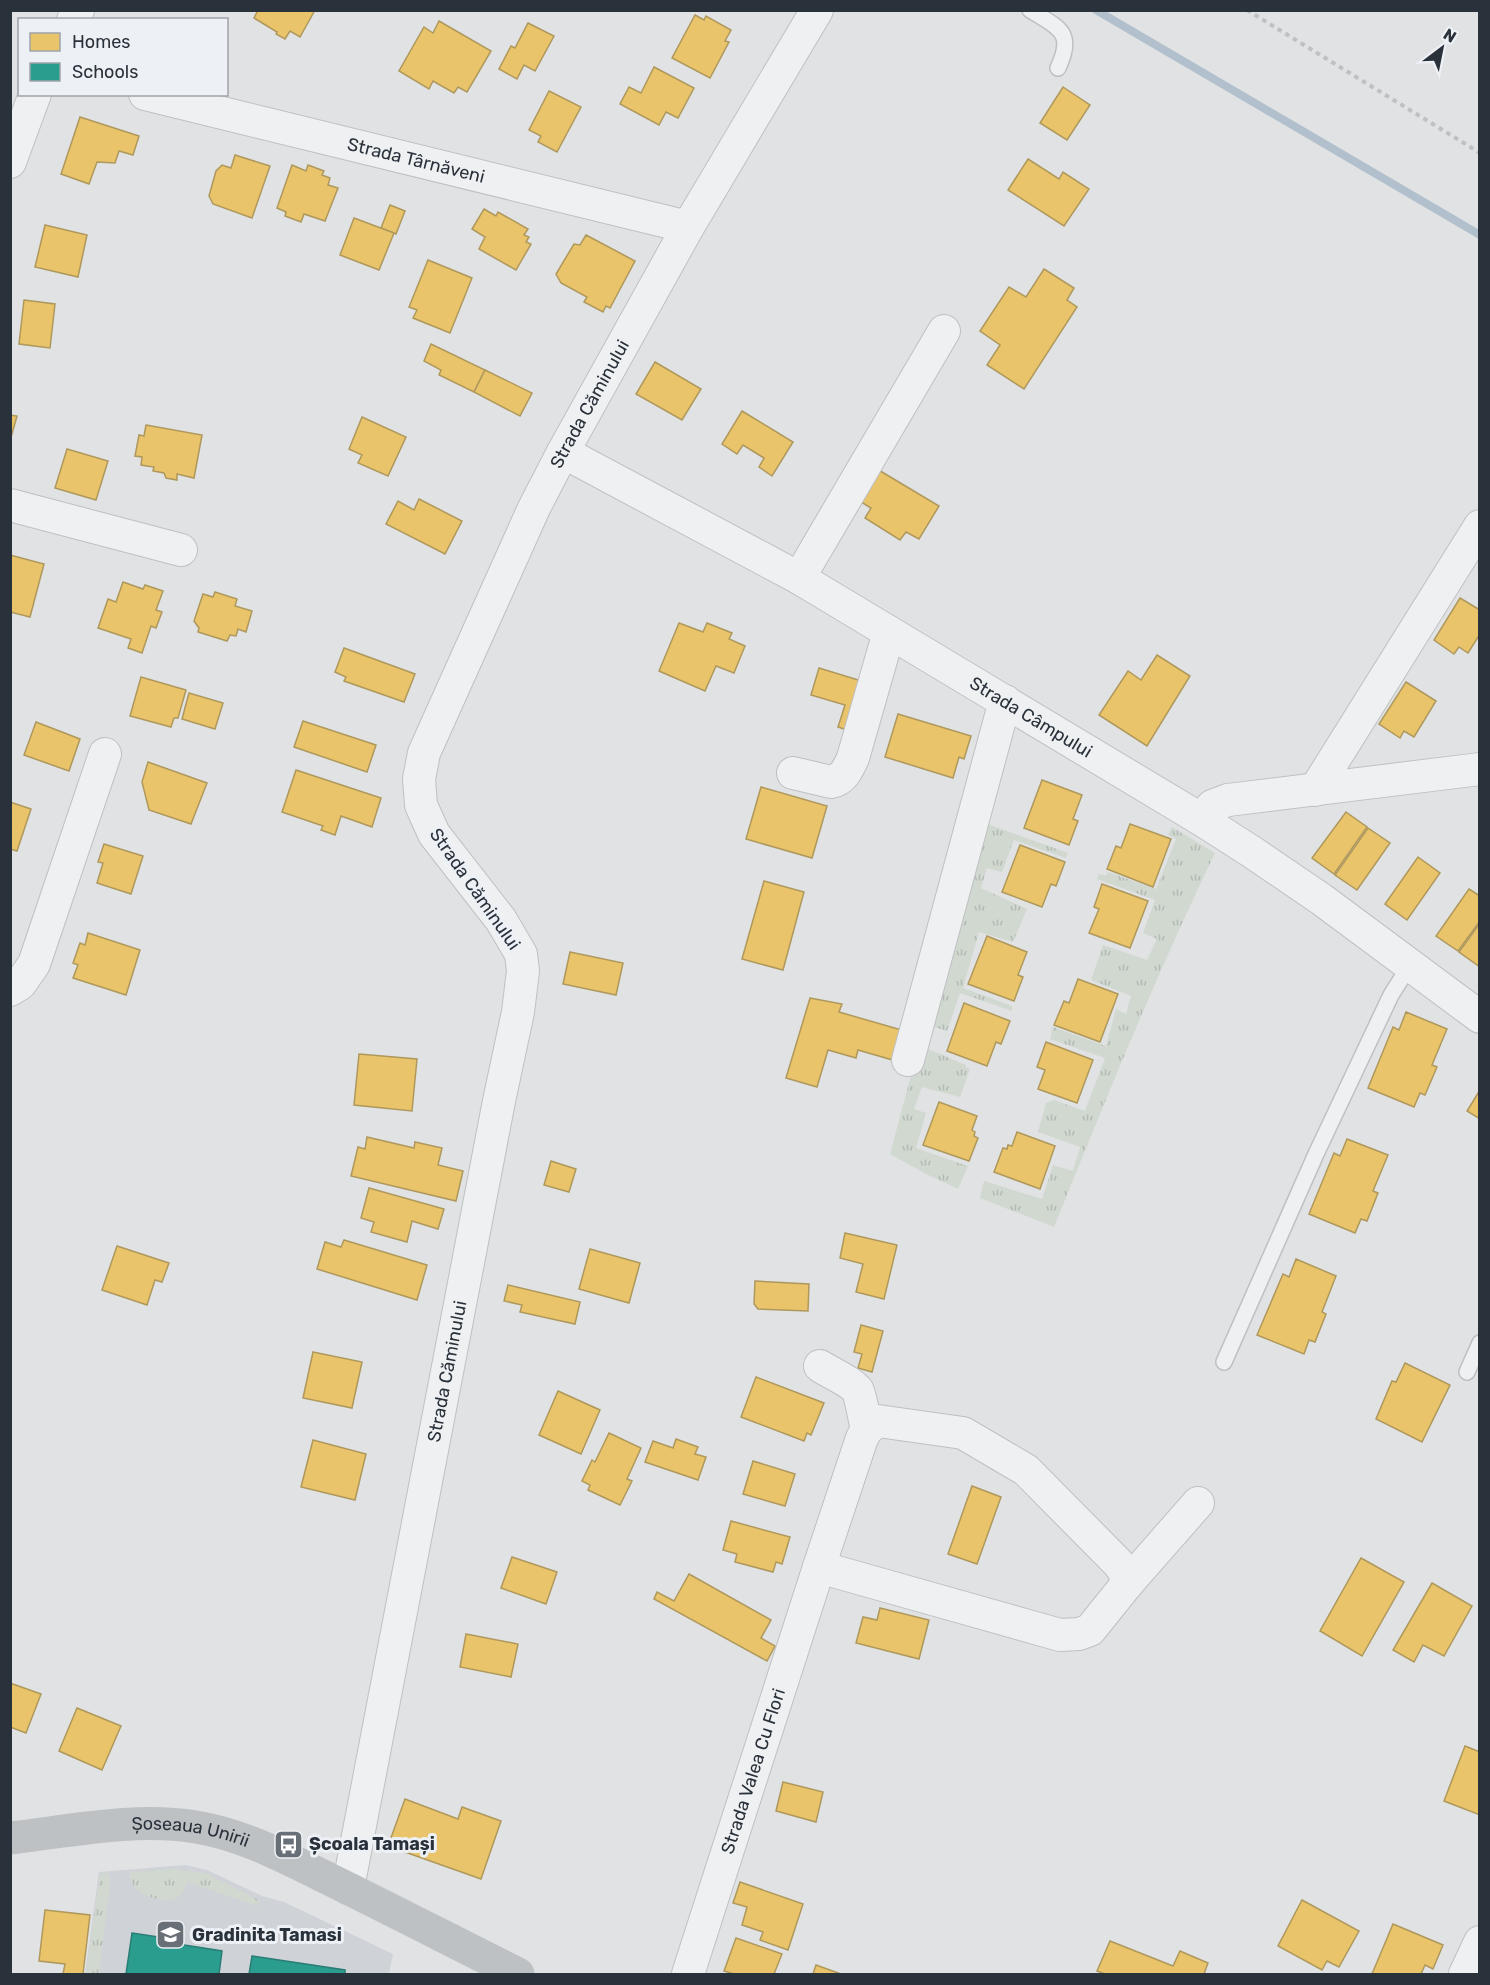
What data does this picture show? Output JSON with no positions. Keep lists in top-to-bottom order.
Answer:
{
  "streets": {
    "main road": ["Șoseaua Unirii"],
    "street": [
      "Strada Târnăveni",
      "Strada Căminului",
      "Strada Câmpului",
      "Strada Valea Cu Flori"
    ]
  },
  "crossings": [
    ["Strada Târnăveni", "Strada Căminului"],
    ["Strada Căminului", "Strada Câmpului"],
    ["Strada Căminului", "Șoseaua Unirii"]
  ],
  "places": {
    "bus stop": ["Școala Tamași"],
    "school or university": ["Gradinita Tamasi"]
  },
  "legend": ["Homes", "Schools"],
  "north": "top right"
}
